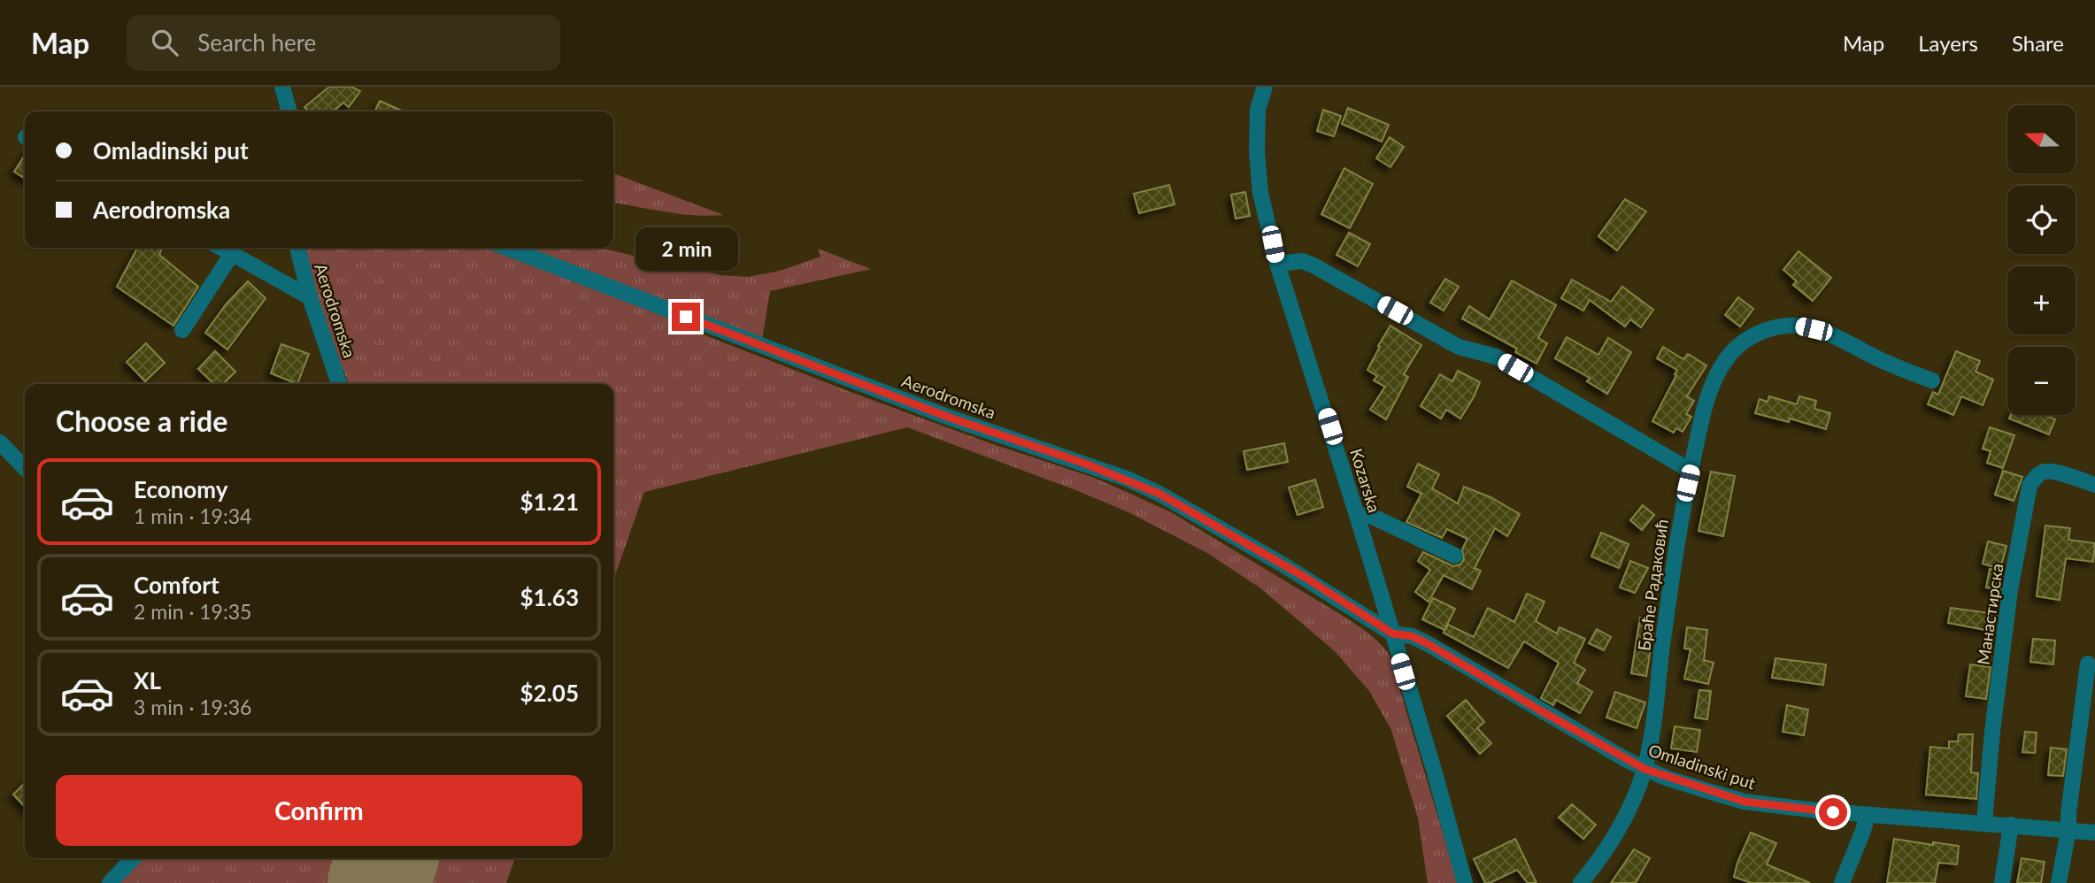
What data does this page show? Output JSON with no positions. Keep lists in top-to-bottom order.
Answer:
{
  "streets": {
    "street": [
      "Aerodromska",
      "Kozarska",
      "Браће Радаковић",
      "Манастирска",
      "Omladinski put"
    ]
  },
  "crossings": [
    ["Aerodromska", "Omladinski put"],
    ["Kozarska", "Omladinski put"],
    ["Браће Радаковић", "Omladinski put"],
    ["Манастирска", "Omladinski put"]
  ],
  "north": "left",
  "page": {
    "header": "Map",
    "search": "Search here",
    "nav": ["Map", "Layers", "Share"],
    "map_buttons": ["+", "−"],
    "banner": ["Omladinski put", "Aerodromska"],
    "bubble": "2 min",
    "heading": "Choose a ride",
    "list": [
      {
        "name": "Economy",
        "note": "1 min · 19:34",
        "value": "$1.21"
      },
      {
        "name": "Comfort",
        "note": "2 min · 19:35",
        "value": "$1.63"
      },
      {
        "name": "XL",
        "note": "3 min · 19:36",
        "value": "$2.05"
      }
    ],
    "buttons": "Confirm"
  }
}
